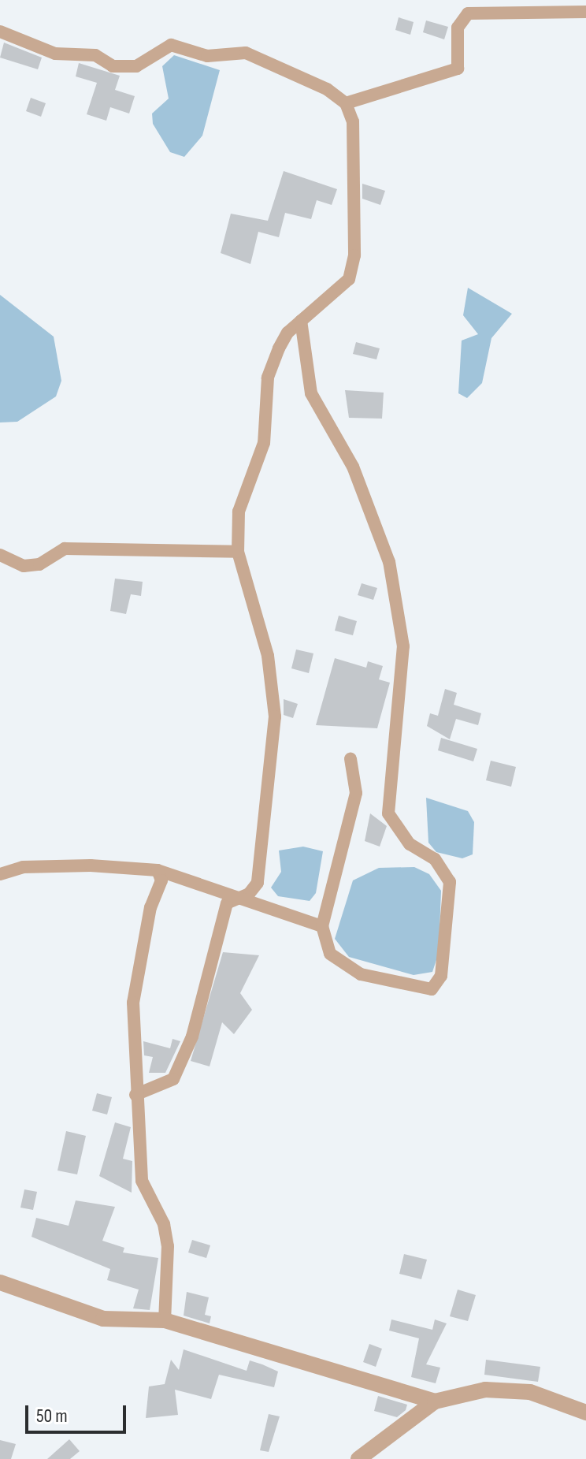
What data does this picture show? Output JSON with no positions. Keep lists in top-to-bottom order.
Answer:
{
  "scale_bar": "50 m"
}
